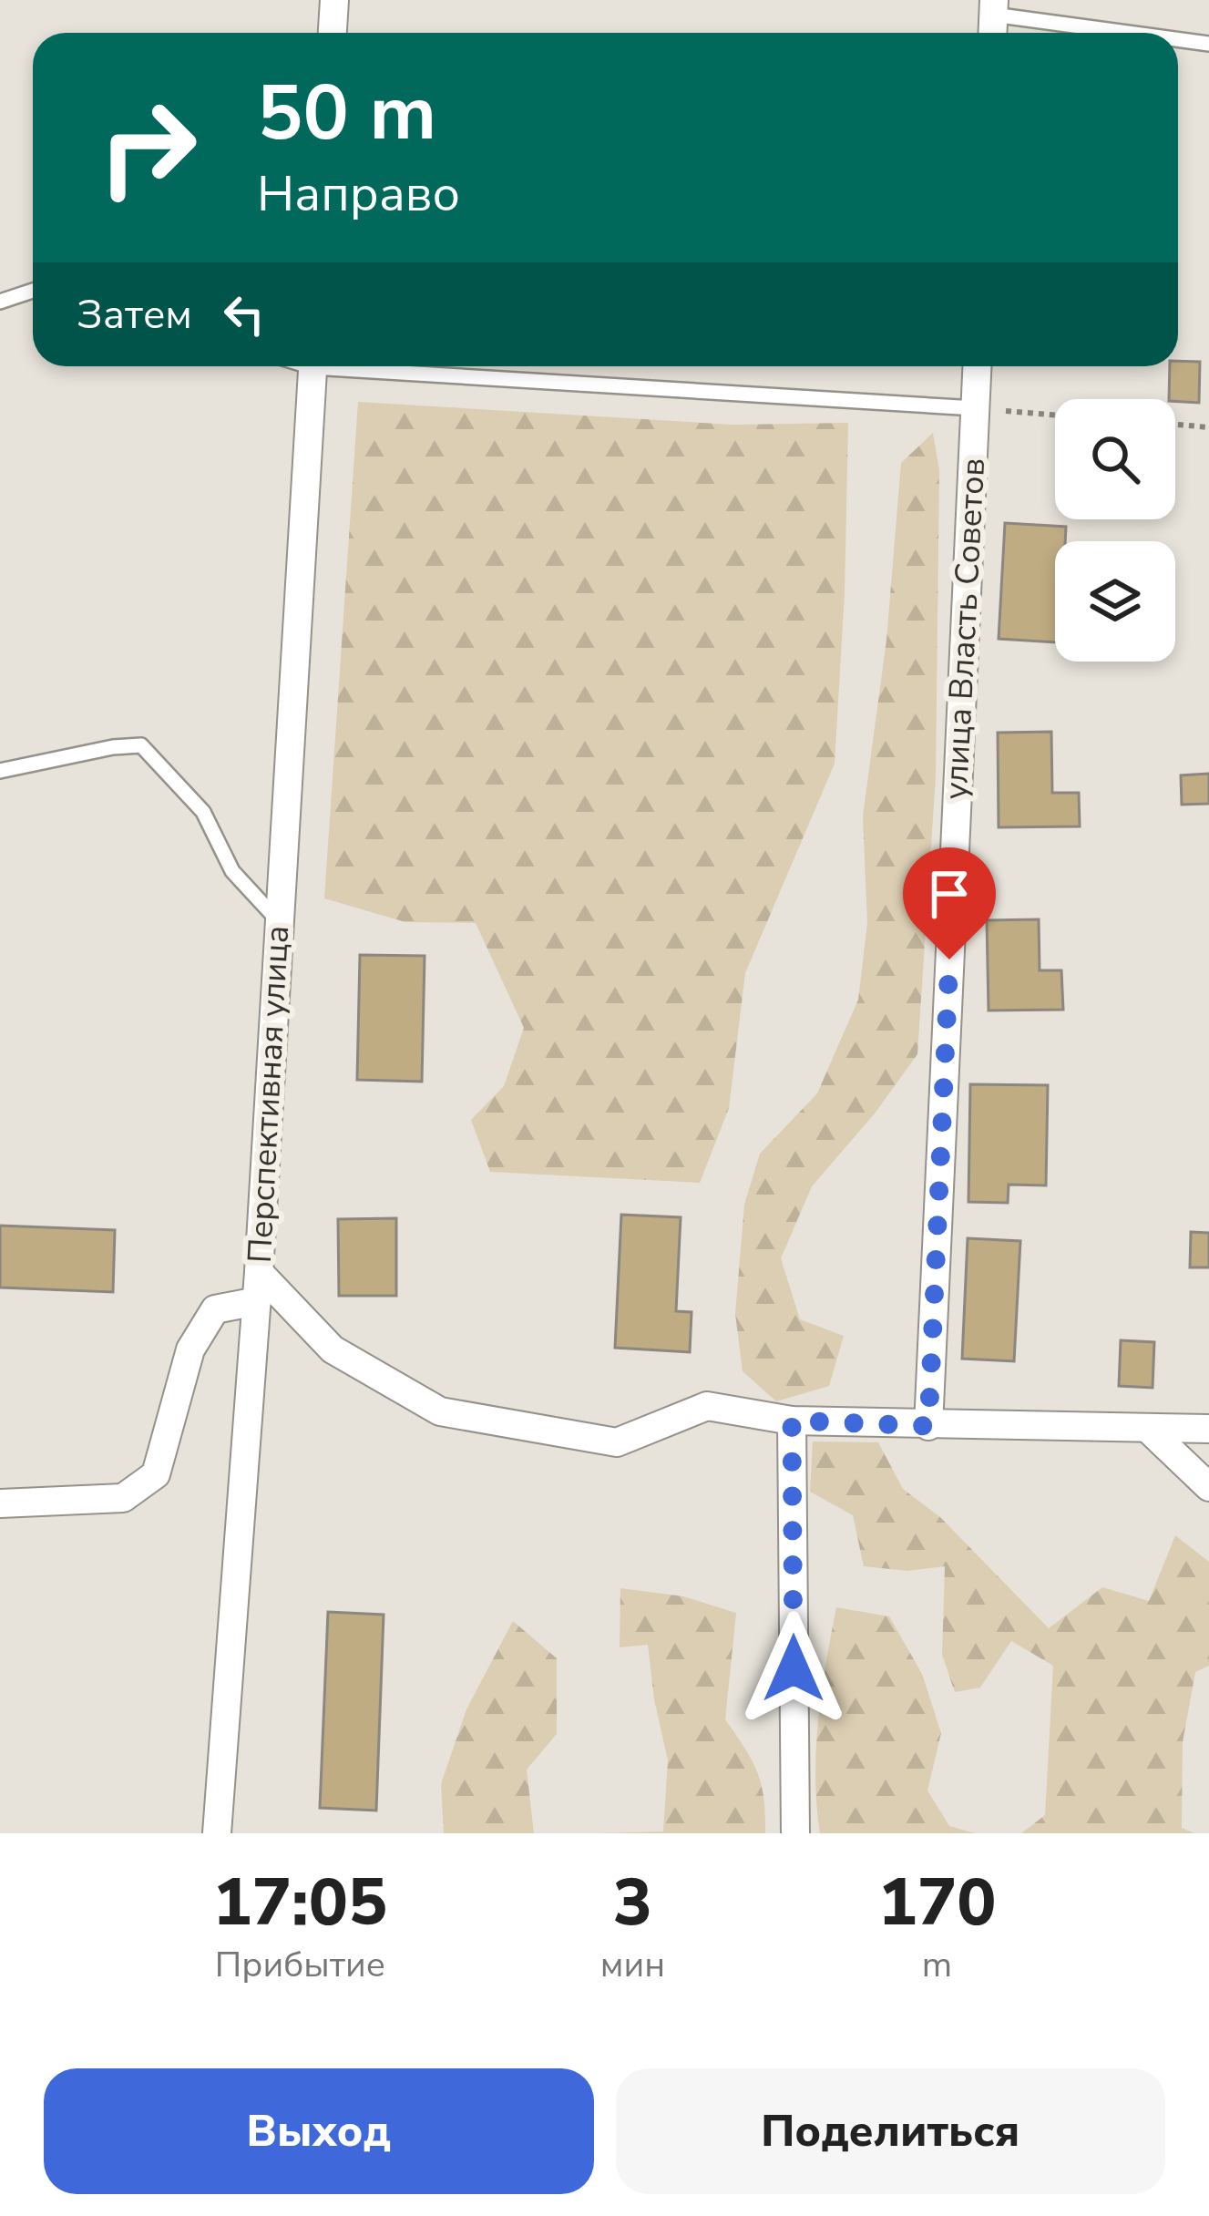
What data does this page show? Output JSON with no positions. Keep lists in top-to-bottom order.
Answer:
{
  "streets": {
    "street": ["улица Власть Советов", "Перспективная улица"]
  },
  "page": {
    "turn": ["50 m", "Направо"],
    "then": "Затем",
    "eta": [
      "17:05",
      "Прибытие",
      "3",
      "мин",
      "170",
      "m"
    ],
    "buttons": ["Выход", "Поделиться"]
  }
}
